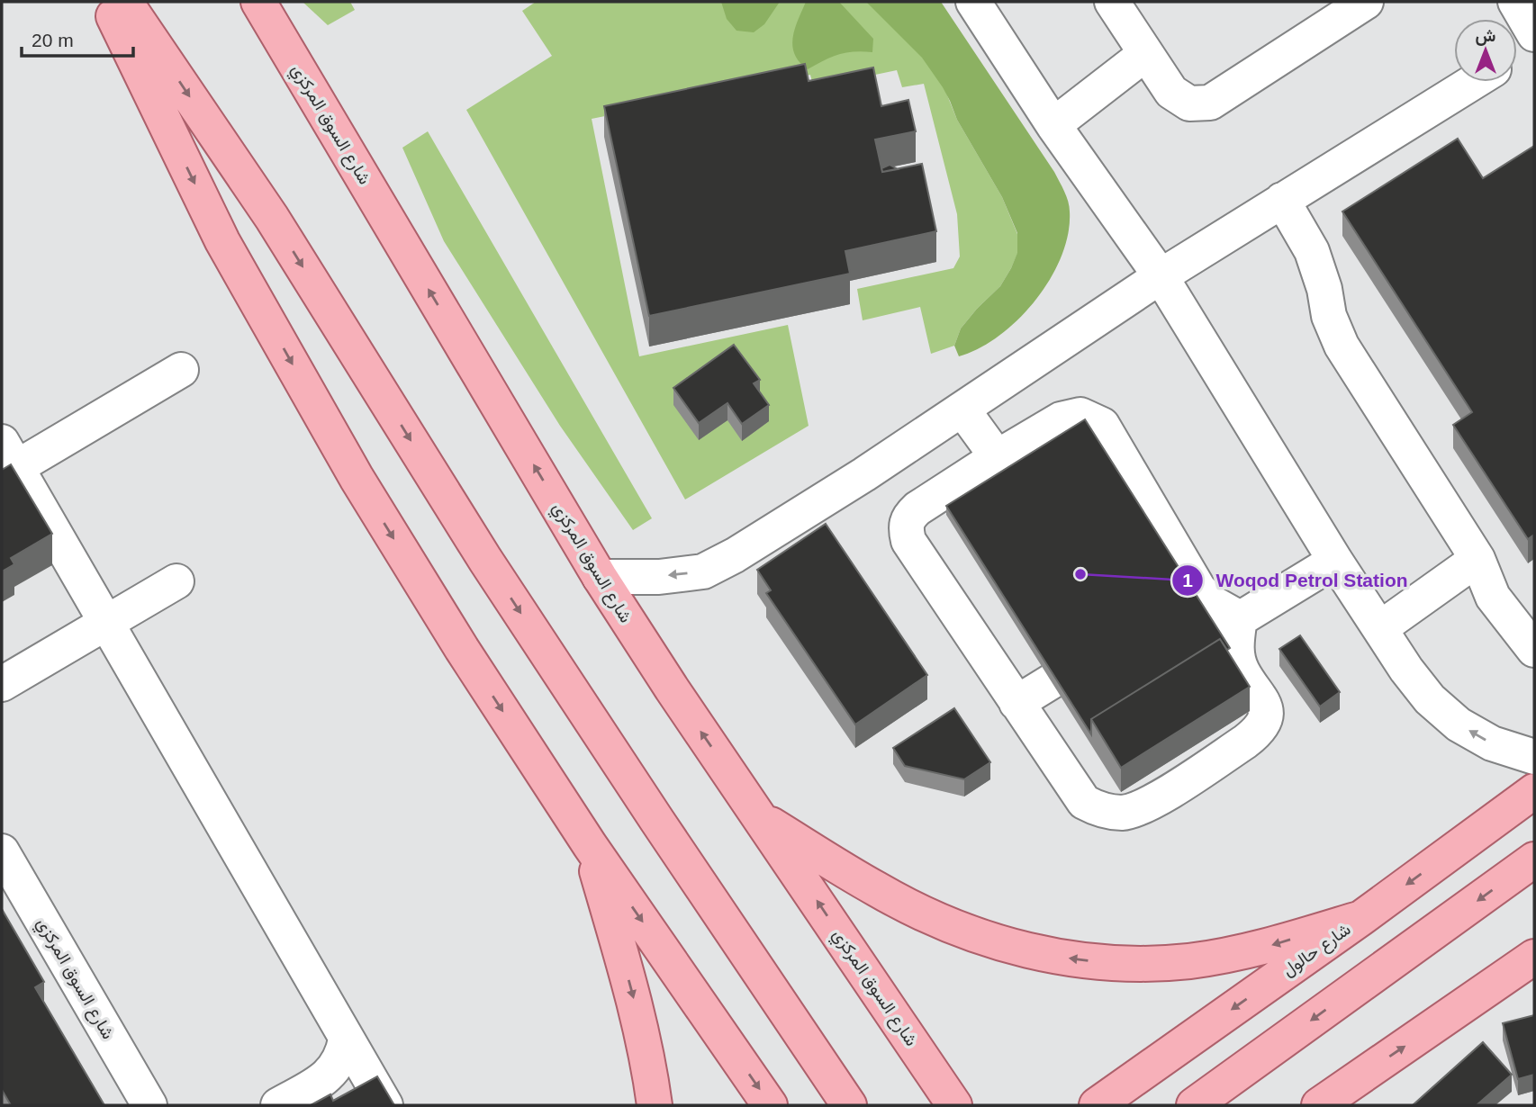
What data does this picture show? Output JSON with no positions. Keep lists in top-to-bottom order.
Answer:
{
  "streets": {
    "main road": ["شارع السوق المركزي", "شارع حالول"]
  },
  "places": ["Woqod Petrol Station"],
  "scale_bar": "20 m",
  "north": "top"
}
